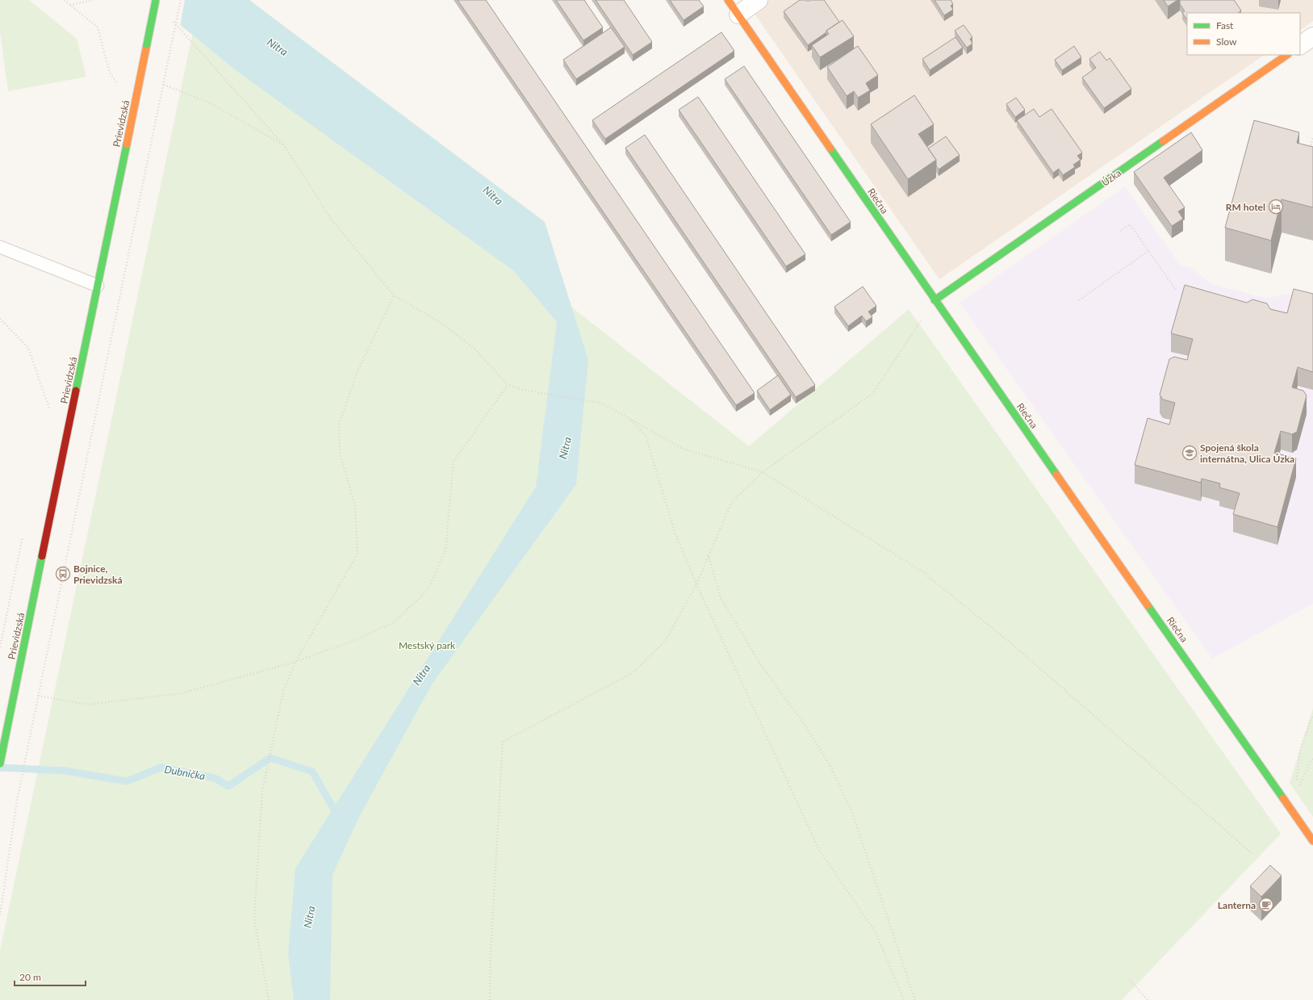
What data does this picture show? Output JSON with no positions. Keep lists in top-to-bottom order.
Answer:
{
  "streets": {
    "street": ["Prievidzská", "Úzka", "Riečna"]
  },
  "crossings": [
    ["Úzka", "Riečna"]
  ],
  "water": ["Nitra", "Dubnička"],
  "parks": ["Mestský park"],
  "places": {
    "hotel": ["RM hotel"],
    "school or university": ["Spojená škola internátna, Ulica Úzka"],
    "bus stop": ["Bojnice, Prievidzská"],
    "cafe": ["Lanterna"]
  },
  "legend": ["Fast", "Slow"],
  "scale_bar": "20 m"
}
